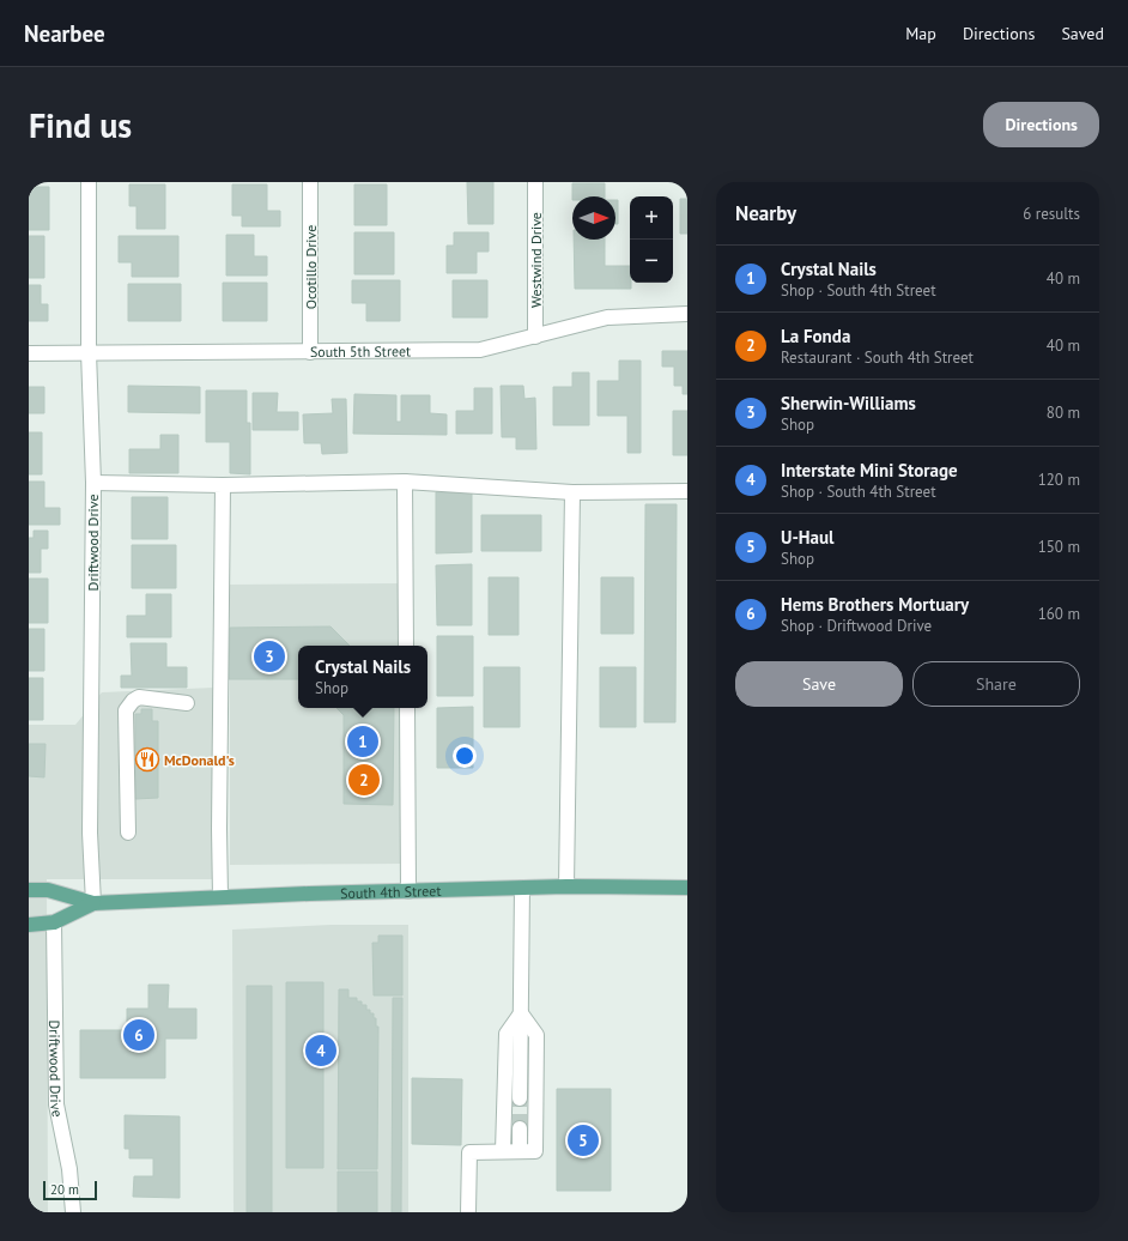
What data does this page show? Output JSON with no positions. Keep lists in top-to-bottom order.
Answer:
{
  "streets": {
    "main road": ["South 4th Street"],
    "street": [
      "Westwind Drive",
      "Ocotillo Drive",
      "South 5th Street",
      "Driftwood Drive"
    ]
  },
  "crossings": [
    ["Westwind Drive", "South 5th Street"],
    ["Ocotillo Drive", "South 5th Street"],
    ["South 5th Street", "Driftwood Drive"],
    ["Driftwood Drive", "South 4th Street"]
  ],
  "places": {
    "restaurant": ["McDonald's"]
  },
  "scale_bar": "20 m",
  "north": "right",
  "page": {
    "header": "Nearbee",
    "nav": ["Map", "Directions", "Saved"],
    "buttons": [
      "Directions",
      ["Save", "Share"]
    ],
    "title": "Find us",
    "heading": ["Nearby", "6 results"],
    "map_buttons": ["+", "−"],
    "list": [
      {
        "mark": "1",
        "name": "Crystal Nails",
        "note": "Shop · South 4th Street",
        "value": "40 m"
      },
      {
        "mark": "2",
        "name": "La Fonda",
        "note": "Restaurant · South 4th Street",
        "value": "40 m"
      },
      {
        "mark": "3",
        "name": "Sherwin-Williams",
        "note": "Shop",
        "value": "80 m"
      },
      {
        "mark": "4",
        "name": "Interstate Mini Storage",
        "note": "Shop · South 4th Street",
        "value": "120 m"
      },
      {
        "mark": "5",
        "name": "U-Haul",
        "note": "Shop",
        "value": "150 m"
      },
      {
        "mark": "6",
        "name": "Hems Brothers Mortuary",
        "note": "Shop · Driftwood Drive",
        "value": "160 m"
      }
    ],
    "pins": [
      "3",
      "1",
      "2",
      "6",
      "4",
      "5"
    ],
    "popup": ["Crystal Nails", "Shop"],
    "scale": "20 m"
  }
}
